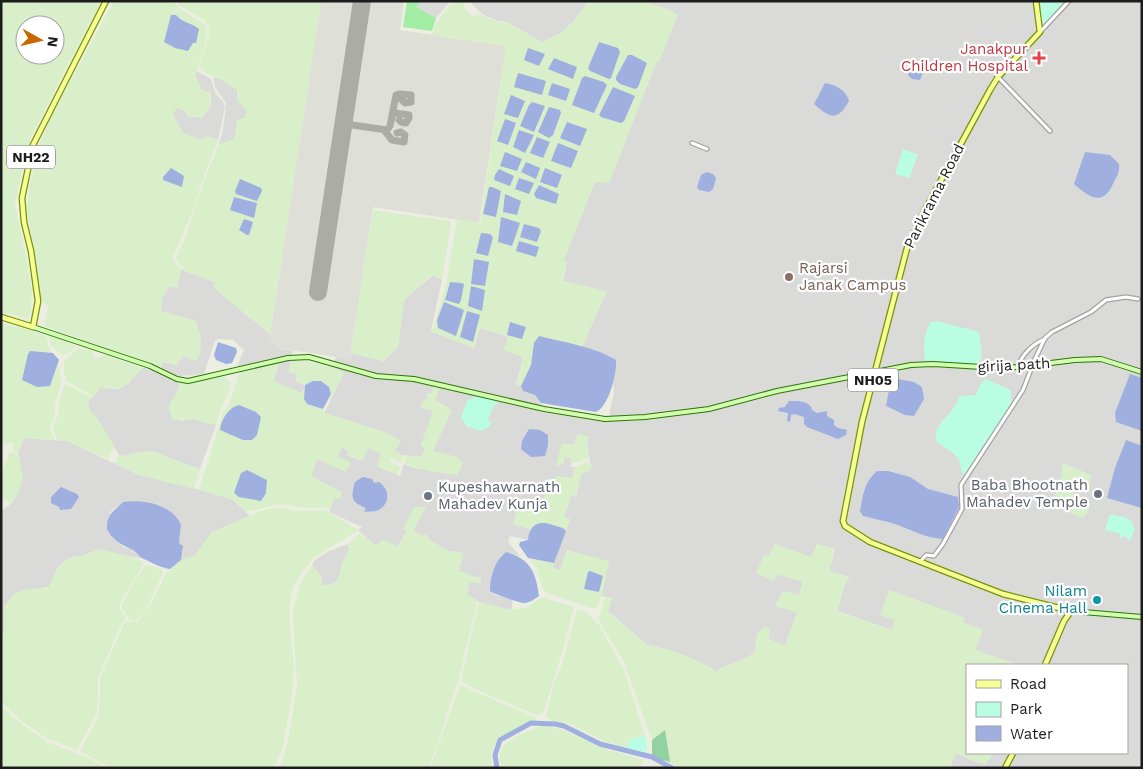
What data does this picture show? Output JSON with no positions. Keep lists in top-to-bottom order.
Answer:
{
  "streets": {
    "main road": [
      "NH22",
      "Parikrama Road",
      "girija path",
      "NH05"
    ]
  },
  "crossings": [
    ["NH22", "girija path"],
    ["Parikrama Road", "girija path"],
    ["Parikrama Road", "NH05"]
  ],
  "places": {
    "health": ["Janakpur Children Hospital"],
    "other": [
      "Rajarsi Janak Campus",
      "Baba Bhootnath Mahadev Temple",
      "Kupeshawarnath Mahadev Kunja",
      "Nilam Cinema Hall"
    ]
  },
  "legend": ["Road", "Park", "Water"],
  "north": "right"
}
